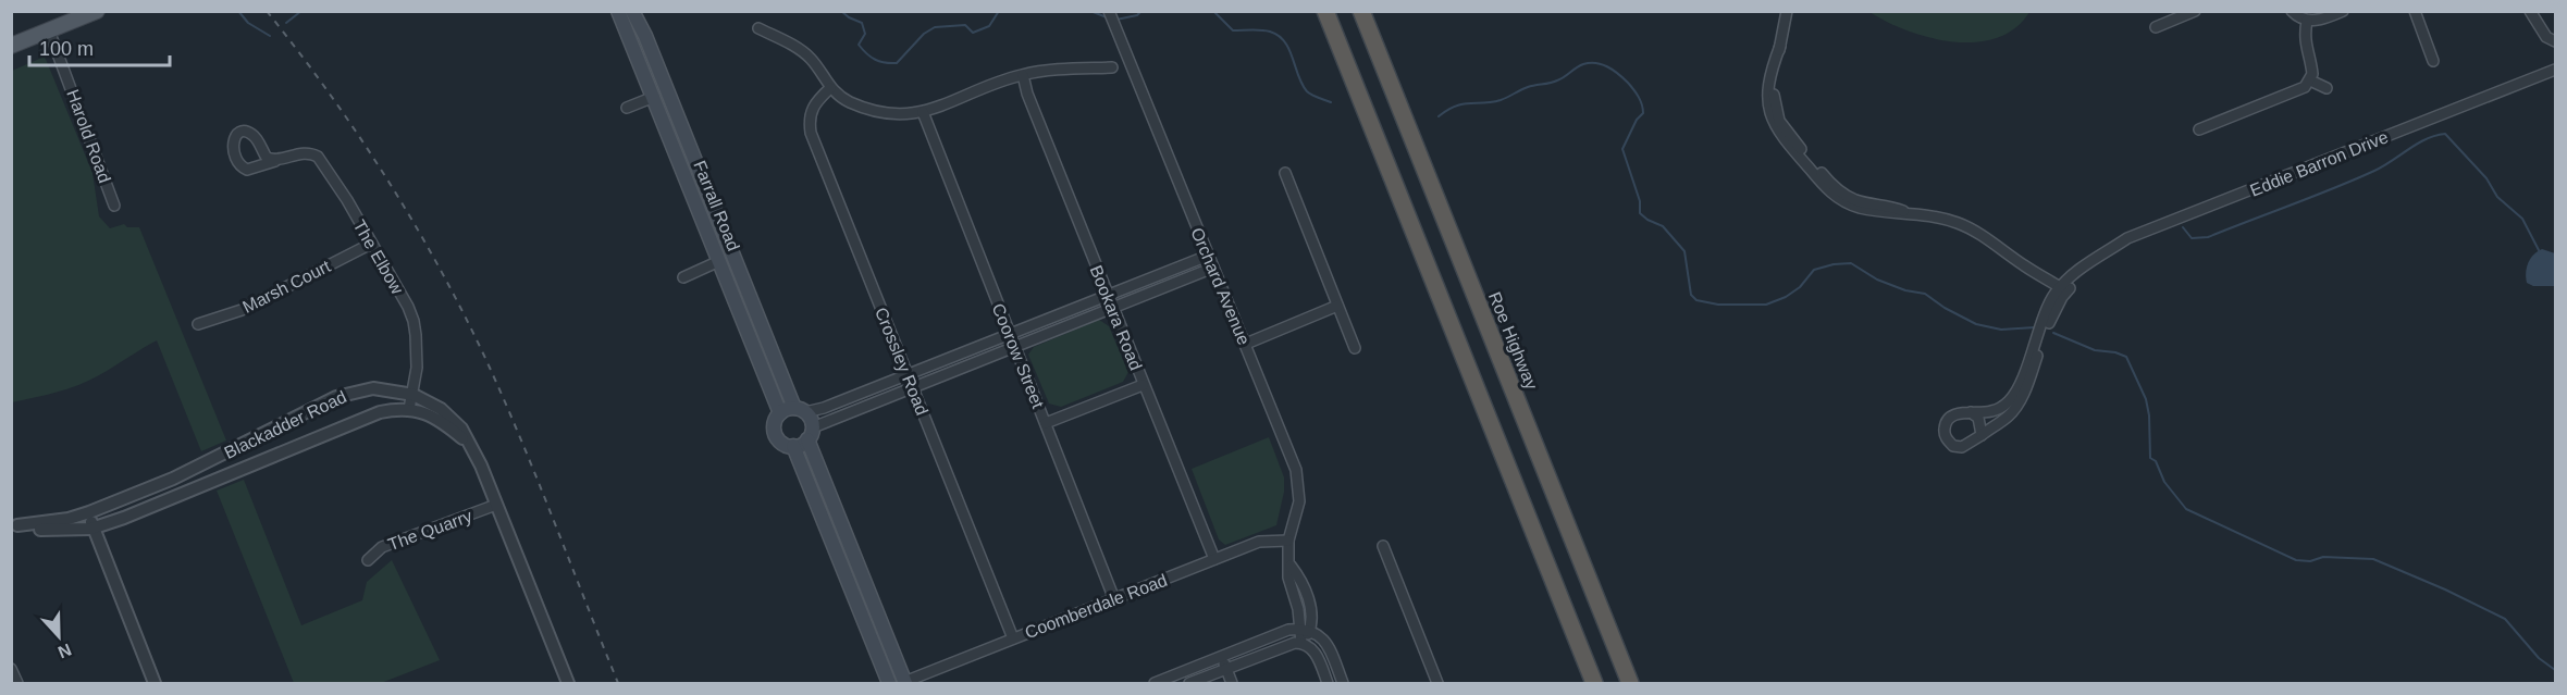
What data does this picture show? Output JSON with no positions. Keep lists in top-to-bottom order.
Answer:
{
  "streets": {
    "highway": ["Roe Highway"],
    "main road": ["Farrall Road"],
    "street": [
      "Harold Road",
      "Eddie Barron Drive",
      "The Elbow",
      "Marsh Court",
      "Orchard Avenue",
      "Bookara Road",
      "Coorow Street",
      "Crossley Road",
      "Blackadder Road",
      "The Quarry",
      "Coomberdale Road"
    ]
  },
  "crossings": [
    ["The Elbow", "Marsh Court"],
    ["The Elbow", "Blackadder Road"],
    ["Orchard Avenue", "Coomberdale Road"],
    ["Bookara Road", "Coomberdale Road"],
    ["Coorow Street", "Coomberdale Road"],
    ["Crossley Road", "Coomberdale Road"],
    ["Blackadder Road", "The Quarry"]
  ],
  "scale_bar": "100 m",
  "north": "bottom"
}
